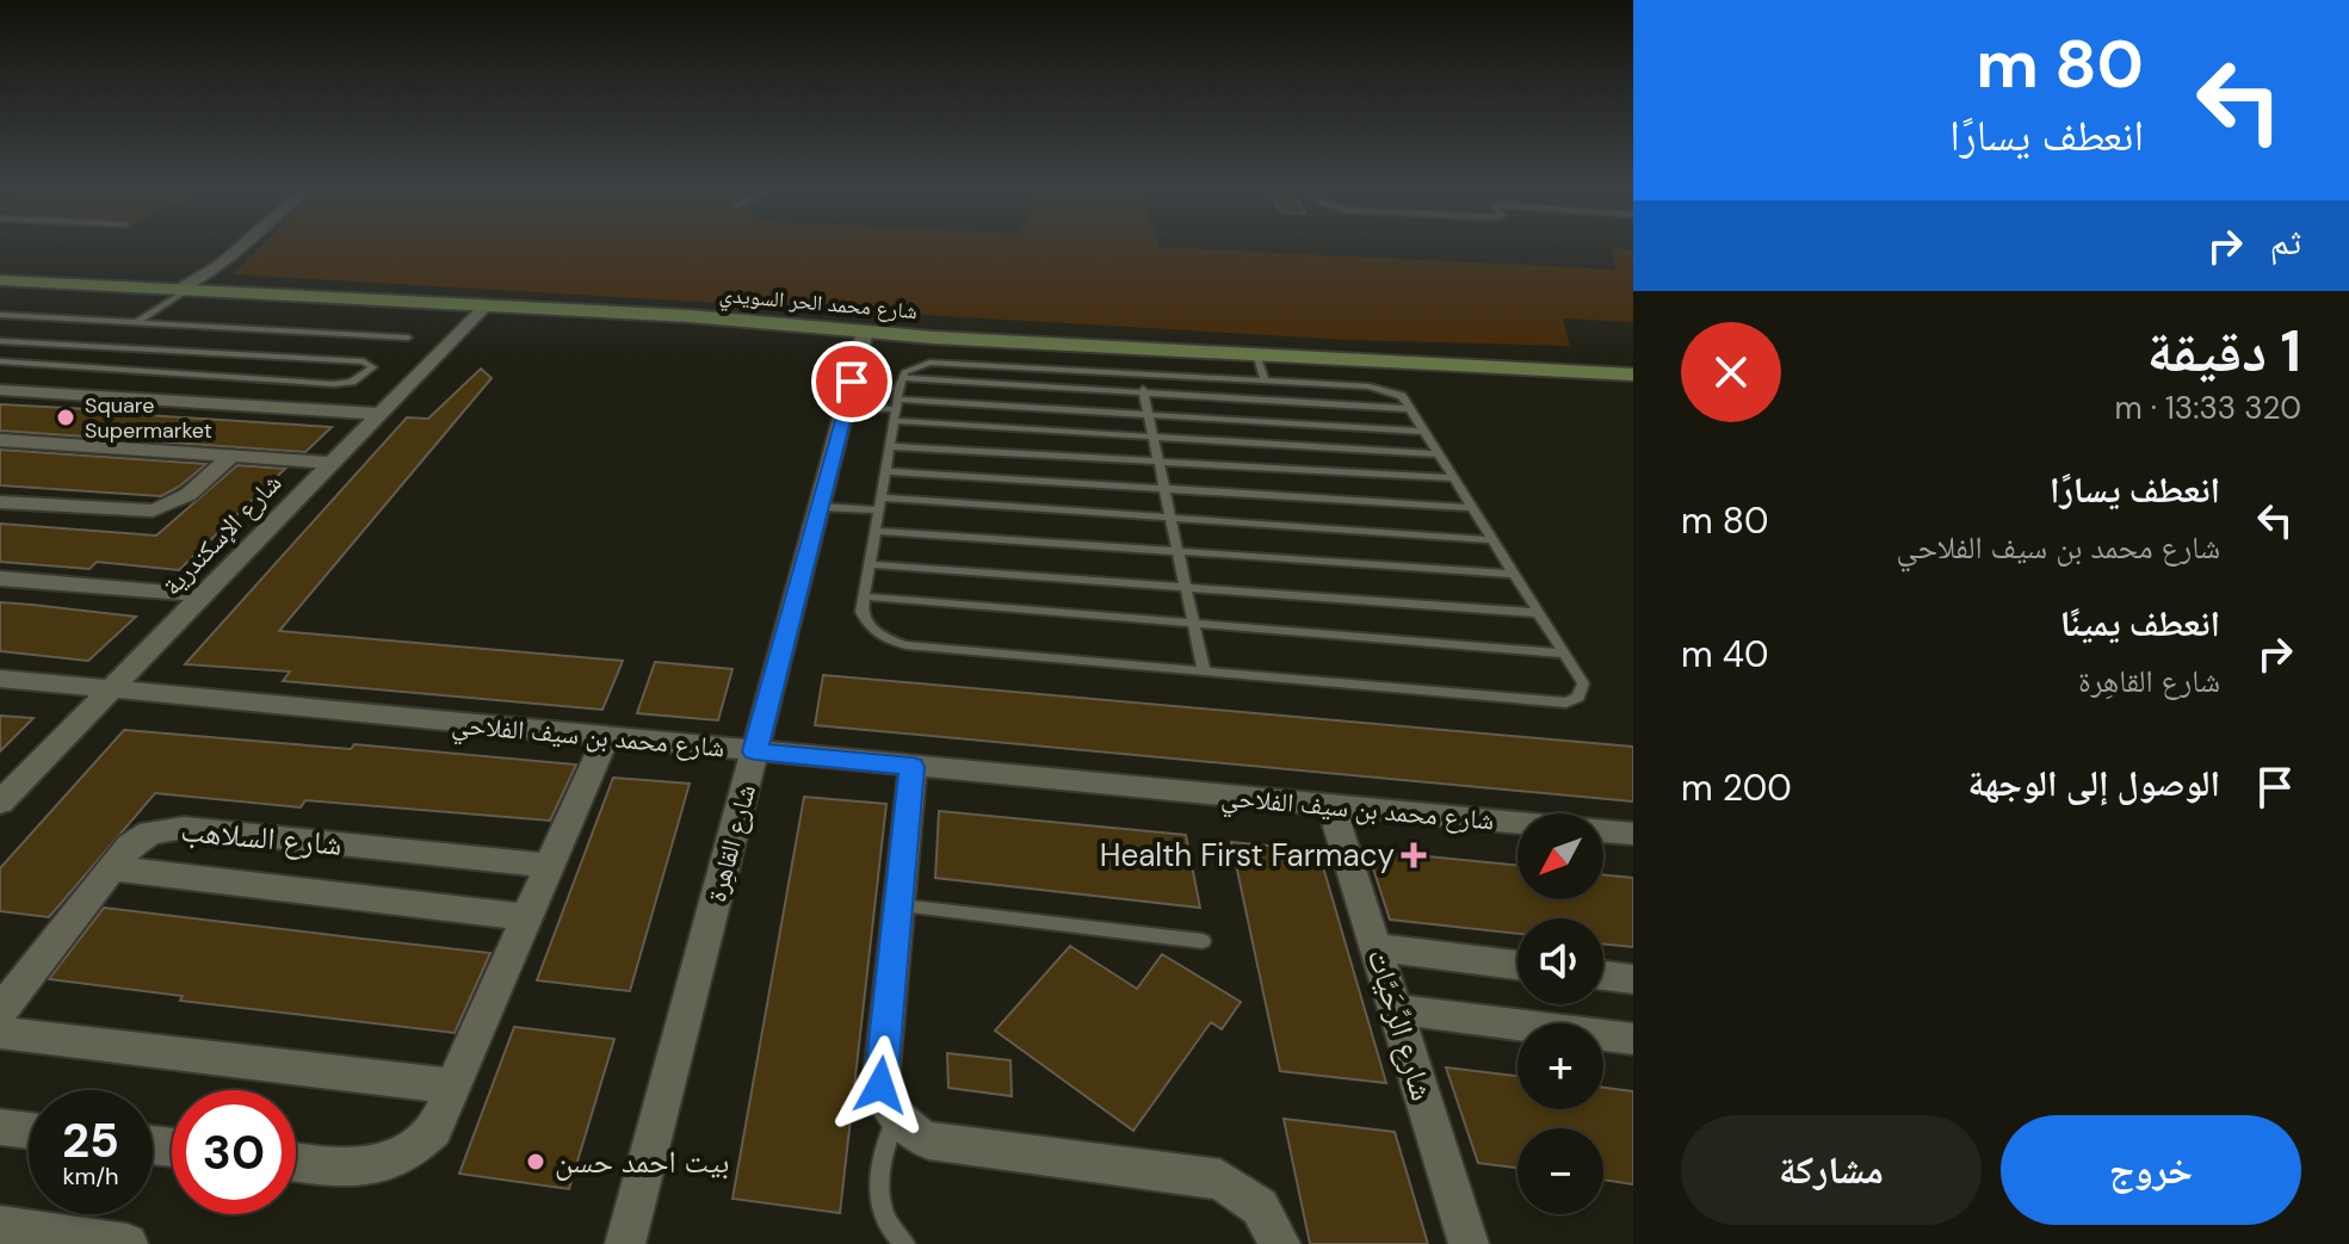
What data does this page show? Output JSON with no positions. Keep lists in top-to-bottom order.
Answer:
{
  "streets": {
    "street": [
      "شارع محمد الحر السويدي",
      "شارع الإسكندرية",
      "شارع محمد بن سيف الفلاحي",
      "شارع السلاهب",
      "شارع القاهِرة",
      "شارع الرِّحَيَّات"
    ]
  },
  "crossings": [
    ["شارع محمد الحر السويدي", "شارع الإسكندرية"],
    ["شارع محمد الحر السويدي", "شارع القاهِرة"],
    ["شارع الإسكندرية", "شارع محمد بن سيف الفلاحي"],
    ["شارع محمد بن سيف الفلاحي", "شارع القاهِرة"],
    ["شارع محمد بن سيف الفلاحي", "شارع الرِّحَيَّات"]
  ],
  "places": {
    "other": ["Square Supermarket", "بيت احمد حسن"],
    "health": ["Health First Farmacy"]
  },
  "north": "bottom left",
  "page": {
    "turn": ["80 m", "انعطف يسارًا"],
    "then": "ثم",
    "heading": ["1 دقيقة", "320 m · 13:33"],
    "list": [
      {
        "name": "انعطف يسارًا",
        "note": "شارع محمد بن سيف الفلاحي",
        "value": "80 m"
      },
      {
        "name": "انعطف يمينًا",
        "note": "شارع القاهِرة",
        "value": "40 m"
      },
      {
        "name": "الوصول إلى الوجهة",
        "value": "200 m"
      }
    ],
    "map_buttons": ["+", "−"],
    "speed": "25 km/h",
    "limit": "30",
    "buttons": ["خروج", "مشاركة"]
  }
}
